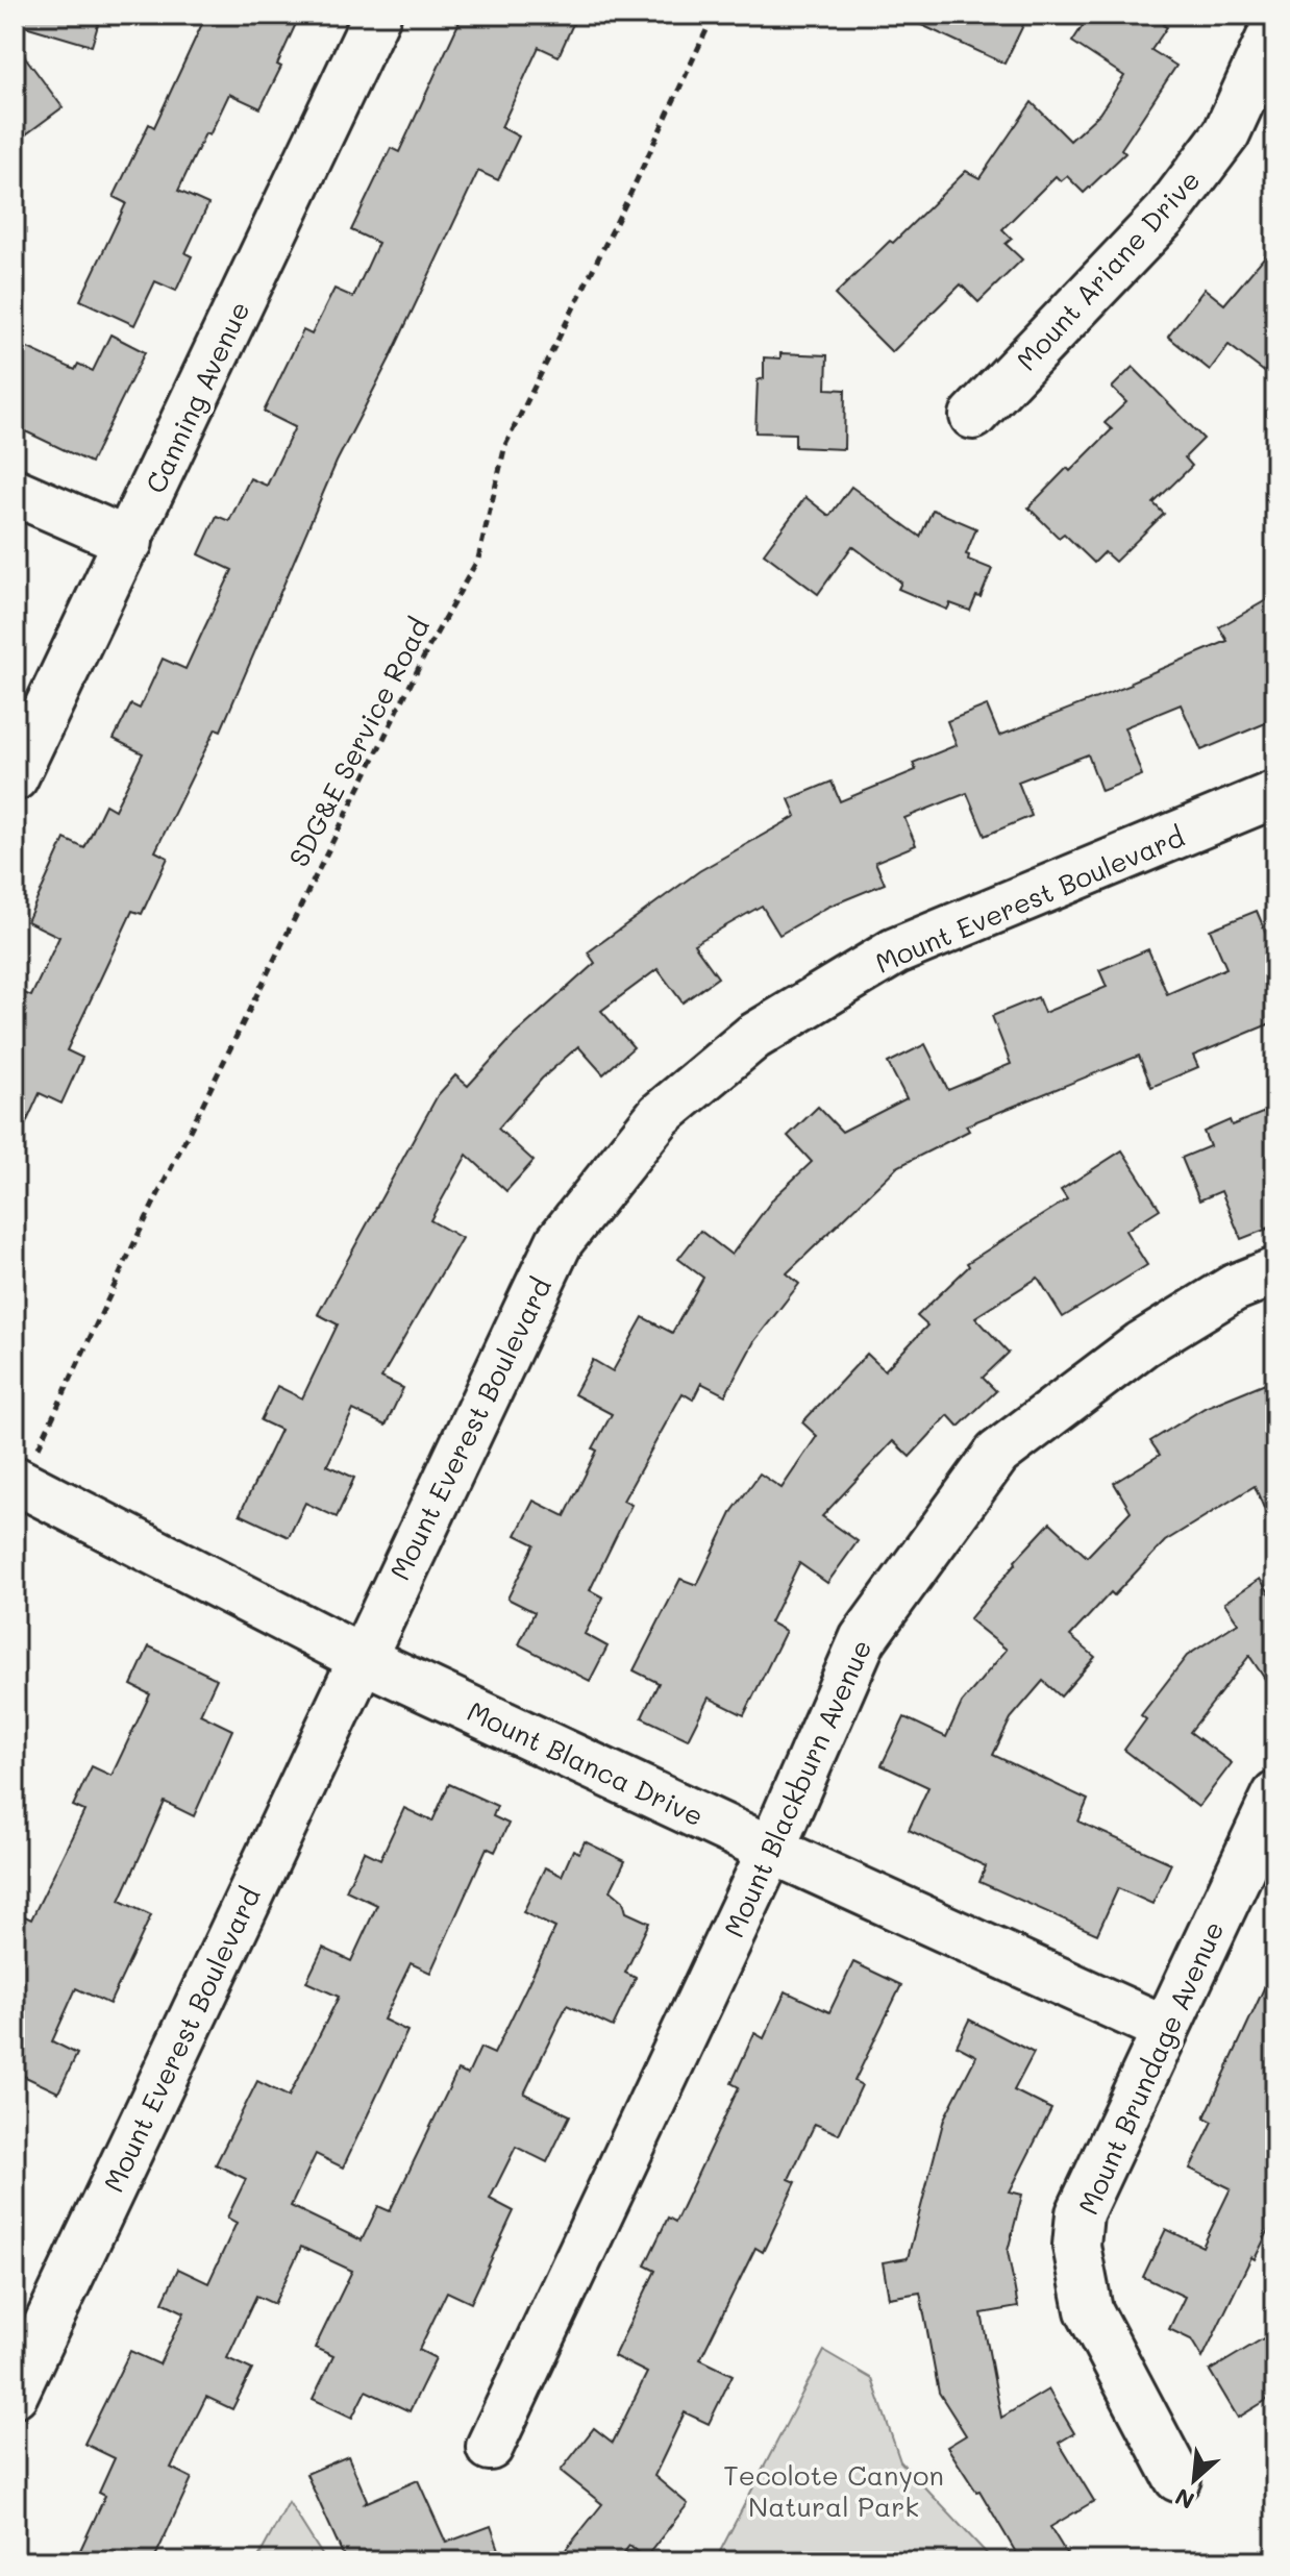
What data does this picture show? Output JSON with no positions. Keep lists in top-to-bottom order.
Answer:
{
  "streets": {
    "street": [
      "Mount Ariane Drive",
      "Canning Avenue",
      "Mount Everest Boulevard",
      "Mount Blanca Drive",
      "Mount Blackburn Avenue",
      "Mount Brundage Avenue"
    ],
    "path": ["SDG&E Service Road"]
  },
  "crossings": [
    ["SDG&E Service Road", "Mount Blanca Drive"],
    ["Mount Everest Boulevard", "Mount Blanca Drive"],
    ["Mount Blanca Drive", "Mount Blackburn Avenue"],
    ["Mount Blanca Drive", "Mount Brundage Avenue"]
  ],
  "parks": ["Tecolote Canyon Natural Park"],
  "north": "bottom left"
}
